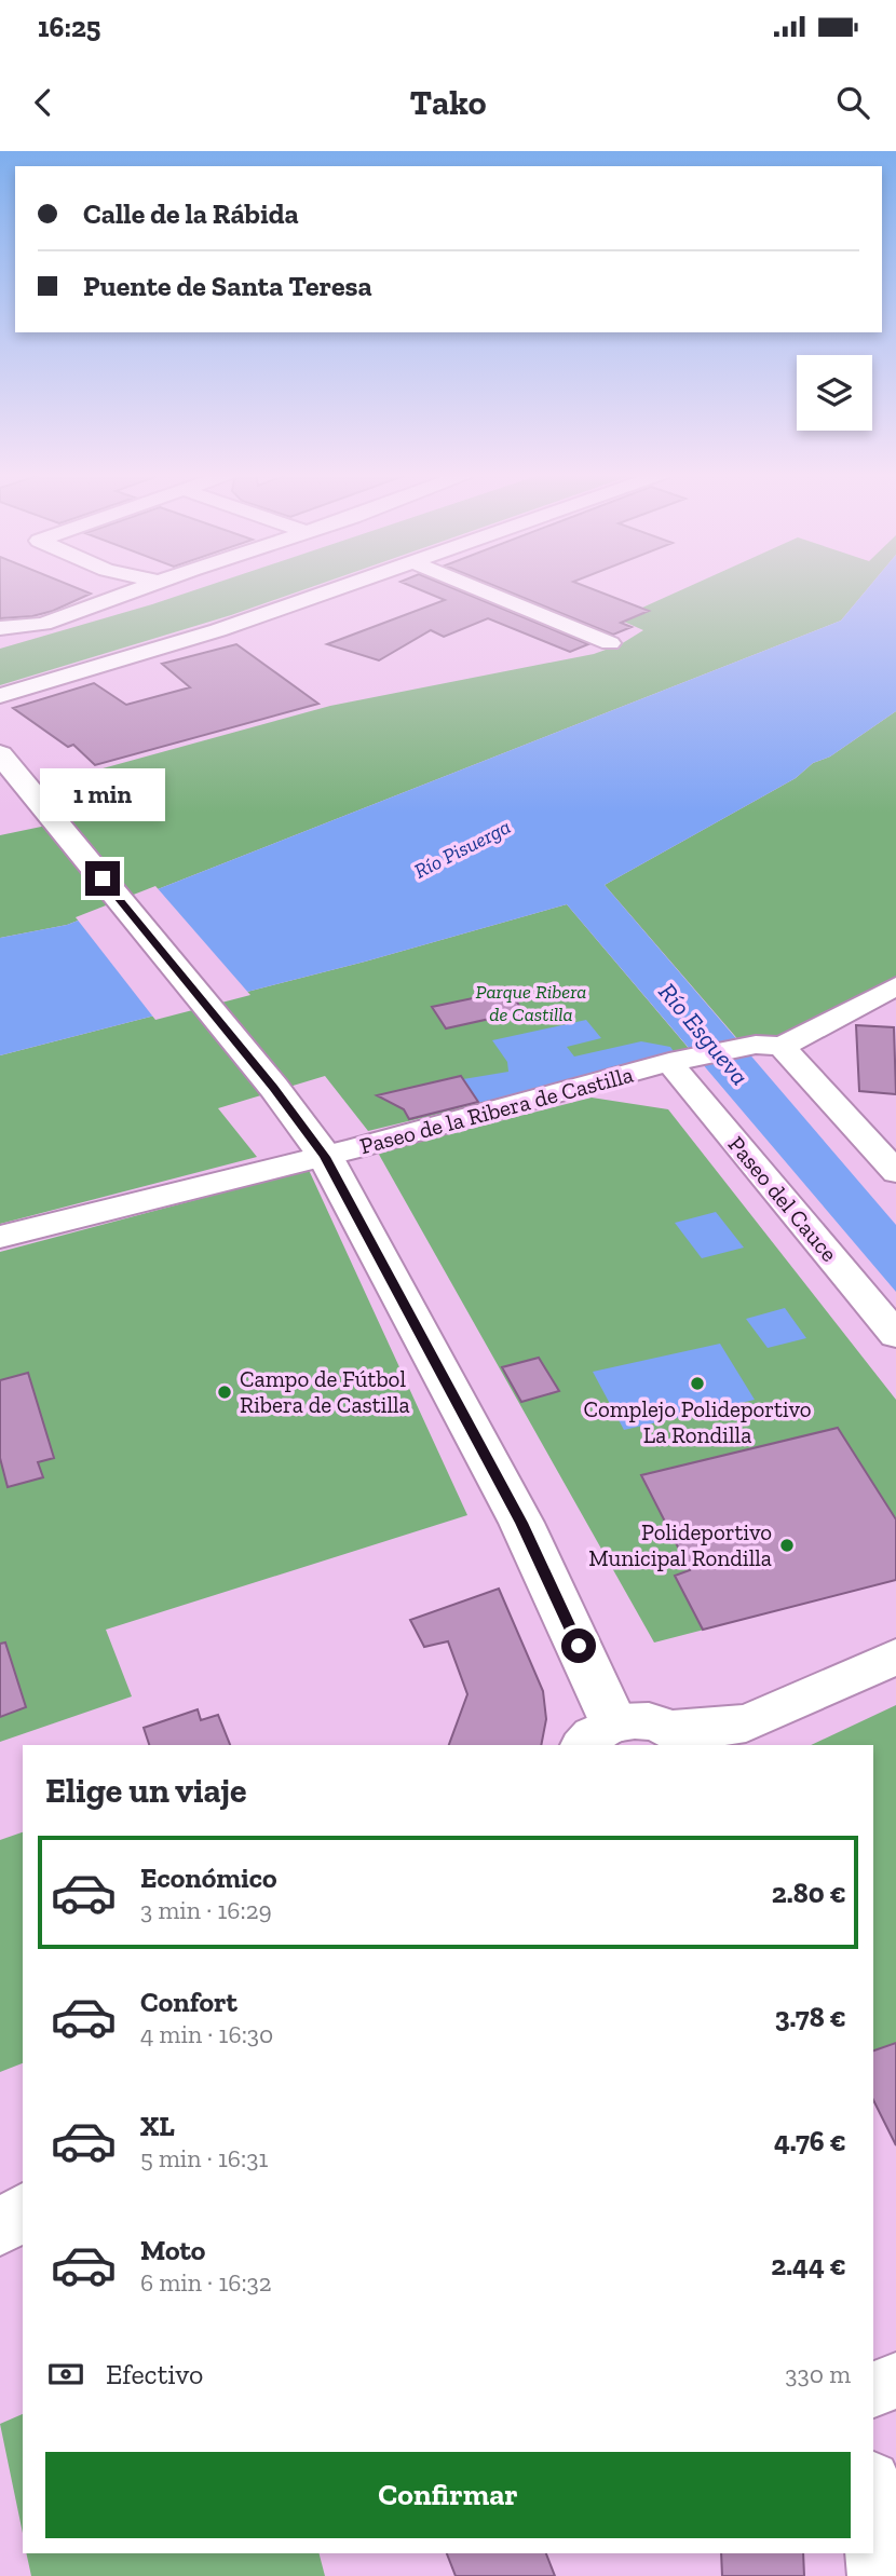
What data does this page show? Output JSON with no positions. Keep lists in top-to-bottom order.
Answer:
{
  "streets": {
    "street": ["Paseo de la Ribera de Castilla", "Paseo del Cauce"]
  },
  "crossings": [
    ["Paseo de la Ribera de Castilla", "Paseo del Cauce"]
  ],
  "water": ["Río Pisuerga", "Río Esgueva"],
  "parks": ["Parque Ribera de Castilla"],
  "places": ["Complejo Polideportivo La Rondilla", "Campo de Fútbol Ribera de Castilla", "Polideportivo Municipal Rondilla"],
  "page": {
    "status": "16:25",
    "header": "Tako",
    "banner": ["Calle de la Rábida", "Puente de Santa Teresa"],
    "bubble": "1 min",
    "heading": "Elige un viaje",
    "list": [
      {
        "name": "Económico",
        "note": "3 min · 16:29",
        "value": "2.80 €"
      },
      {
        "name": "Confort",
        "note": "4 min · 16:30",
        "value": "3.78 €"
      },
      {
        "name": "XL",
        "note": "5 min · 16:31",
        "value": "4.76 €"
      },
      {
        "name": "Moto",
        "note": "6 min · 16:32",
        "value": "2.44 €"
      }
    ],
    "pay": ["Efectivo", "330 m"],
    "buttons": "Confirmar"
  }
}
